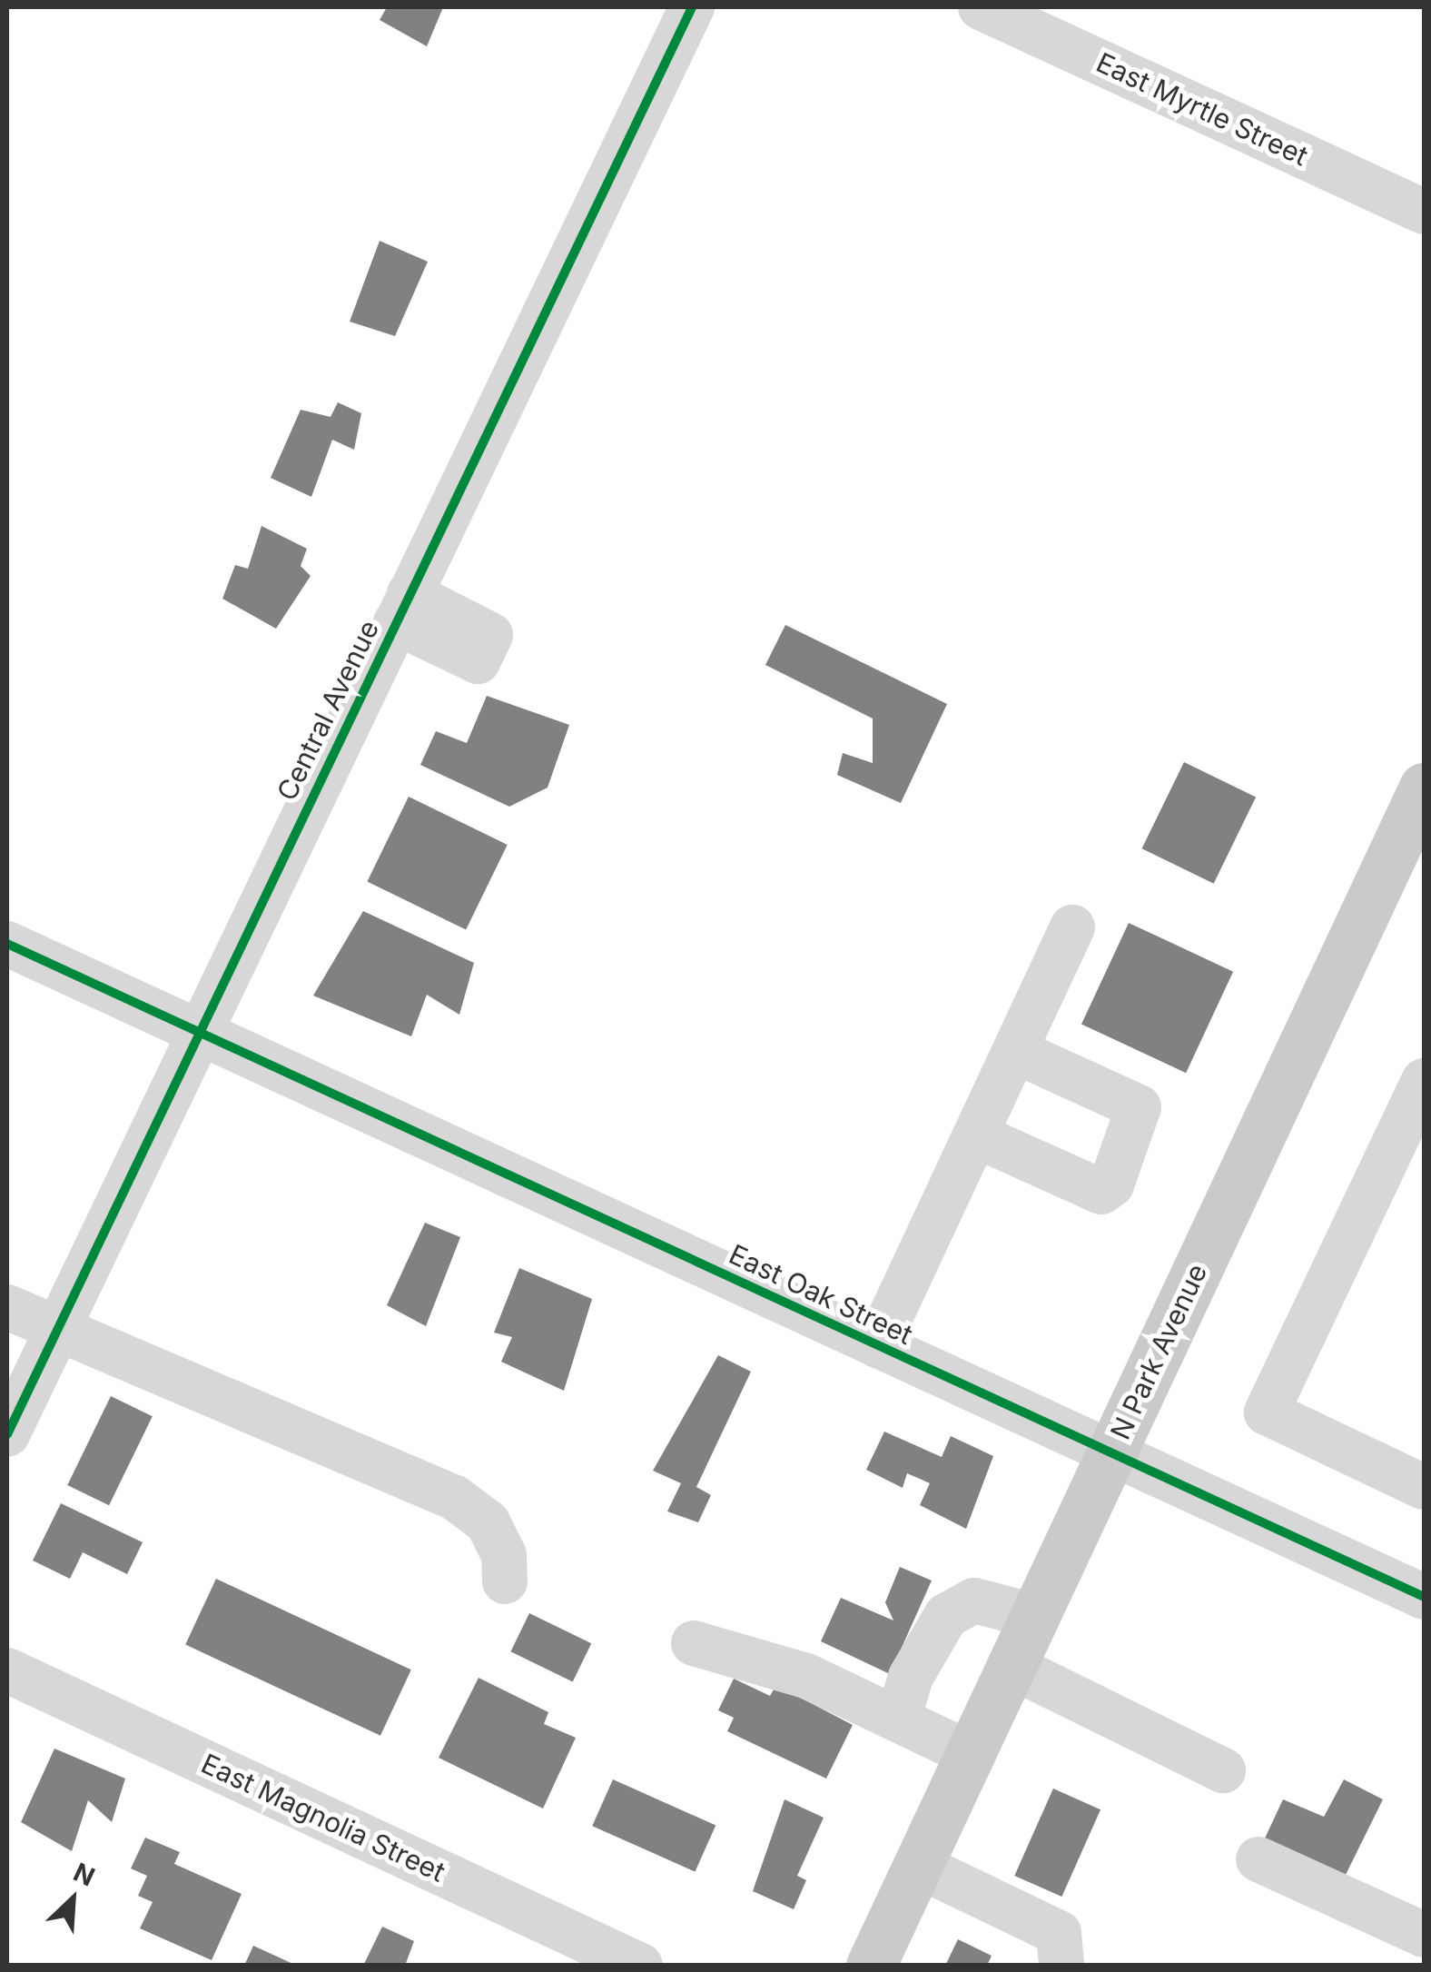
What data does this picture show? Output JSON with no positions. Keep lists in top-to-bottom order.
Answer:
{
  "streets": {
    "main road": ["N Park Avenue"],
    "street": [
      "East Myrtle Street",
      "Central Avenue",
      "East Oak Street",
      "East Magnolia Street"
    ]
  },
  "crossings": [
    ["Central Avenue", "East Oak Street"],
    ["East Oak Street", "N Park Avenue"]
  ],
  "north": "top right"
}
